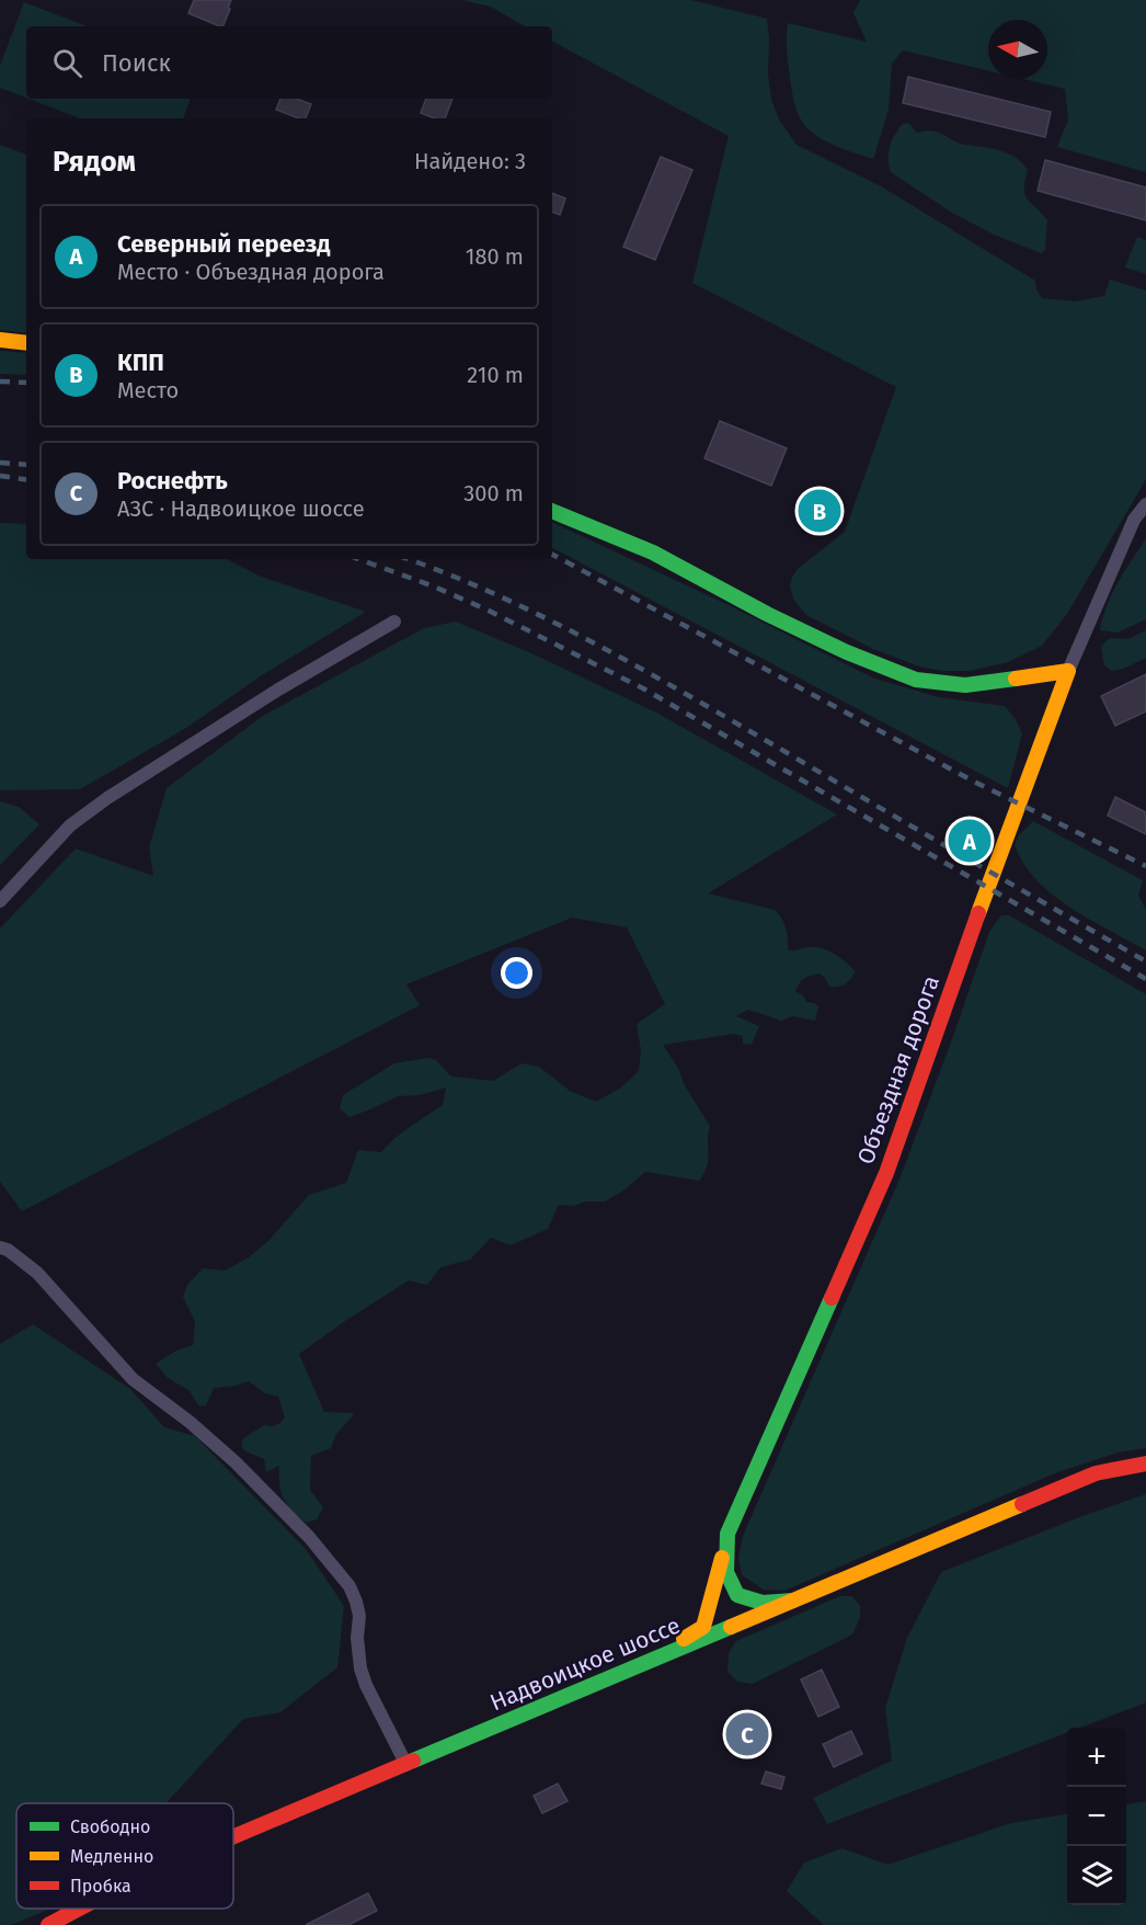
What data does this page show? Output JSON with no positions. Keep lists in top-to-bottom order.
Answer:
{
  "streets": {
    "street": ["Объездная дорога", "Надвоицкое шоссе"]
  },
  "crossings": [
    ["Объездная дорога", "Надвоицкое шоссе"]
  ],
  "legend": ["Свободно", "Медленно", "Пробка"],
  "north": "left",
  "page": {
    "search": "Поиск",
    "heading": ["Рядом", "Найдено: 3"],
    "list": [
      {
        "mark": "A",
        "name": "Северный переезд",
        "note": "Место · Объездная дорога",
        "value": "180 m"
      },
      {
        "mark": "B",
        "name": "КПП",
        "note": "Место",
        "value": "210 m"
      },
      {
        "mark": "C",
        "name": "Роснефть",
        "note": "АЗС · Надвоицкое шоссе",
        "value": "300 m"
      }
    ],
    "pins": ["B", "A", "C"],
    "map_buttons": ["+", "−"]
  }
}
